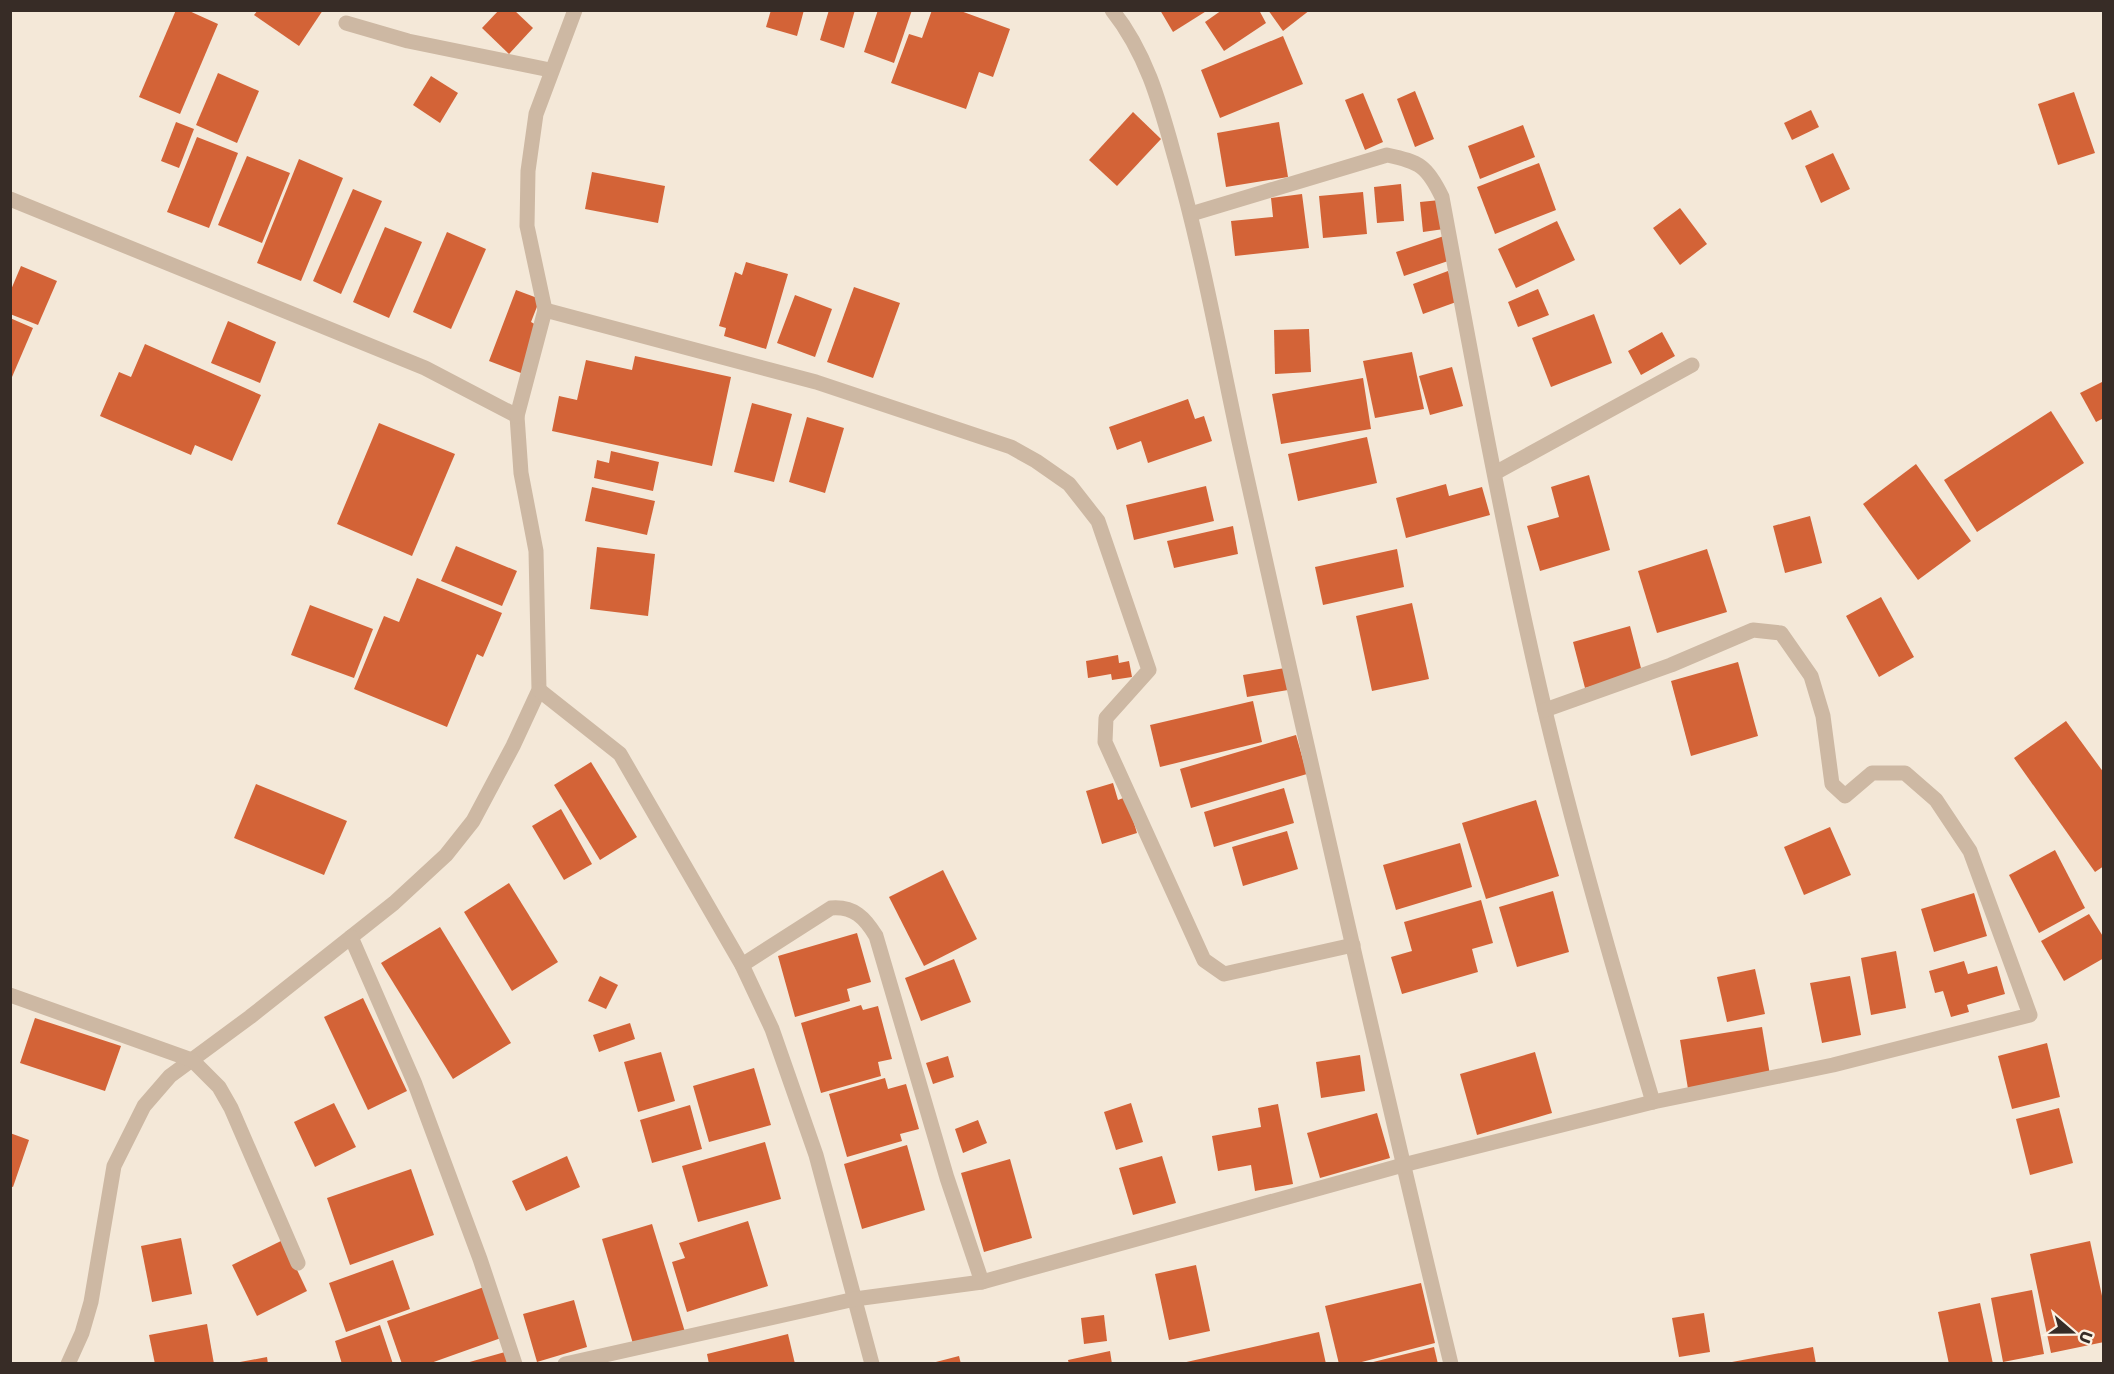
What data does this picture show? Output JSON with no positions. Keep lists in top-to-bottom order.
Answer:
{
  "north": "right"
}
